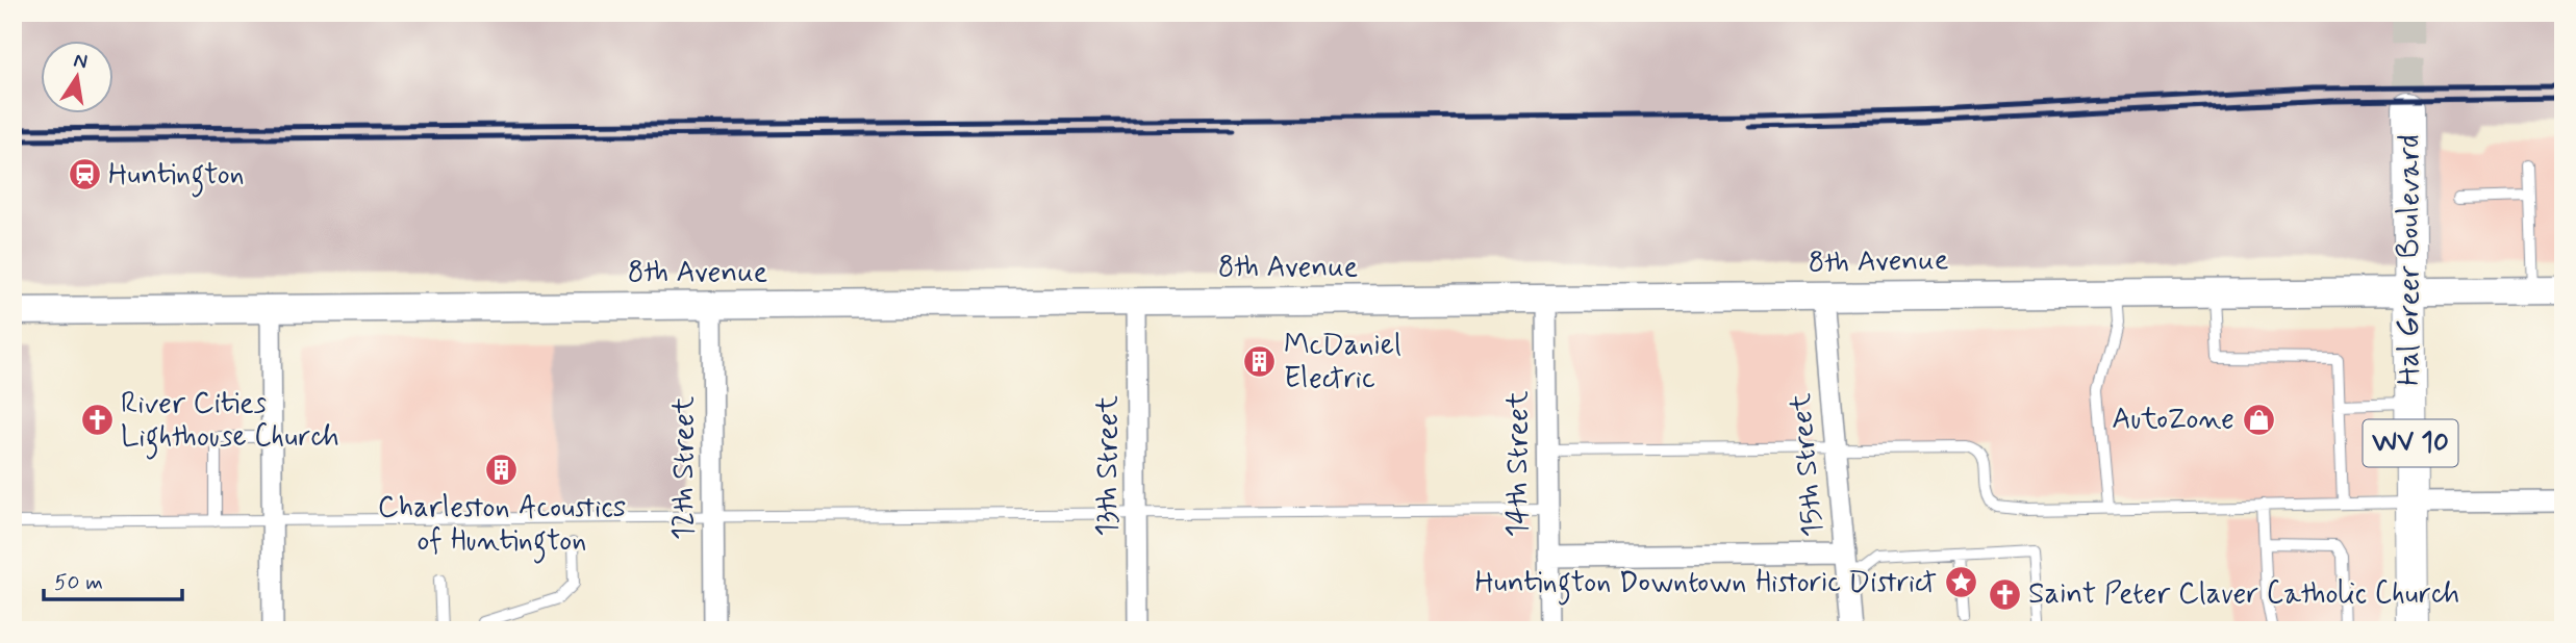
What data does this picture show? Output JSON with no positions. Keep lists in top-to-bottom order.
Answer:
{
  "streets": {
    "main road": ["Hal Greer Boulevard", "8th Avenue", "WV 10"],
    "street": [
      "14th Street",
      "15th Street",
      "13th Street",
      "12th Street"
    ]
  },
  "crossings": [
    ["Hal Greer Boulevard", "8th Avenue"],
    ["8th Avenue", "14th Street"],
    ["8th Avenue", "15th Street"],
    ["8th Avenue", "13th Street"],
    ["8th Avenue", "12th Street"]
  ],
  "places": {
    "station": ["Huntington"],
    "building": ["McDaniel Electric", "Charleston Acoustics of Huntington"],
    "shop": ["AutoZone"],
    "church": ["River Cities Lighthouse Church", "Saint Peter Claver Catholic Church"],
    "place": ["Huntington Downtown Historic District"]
  },
  "scale_bar": "50 m",
  "north": "top"
}
